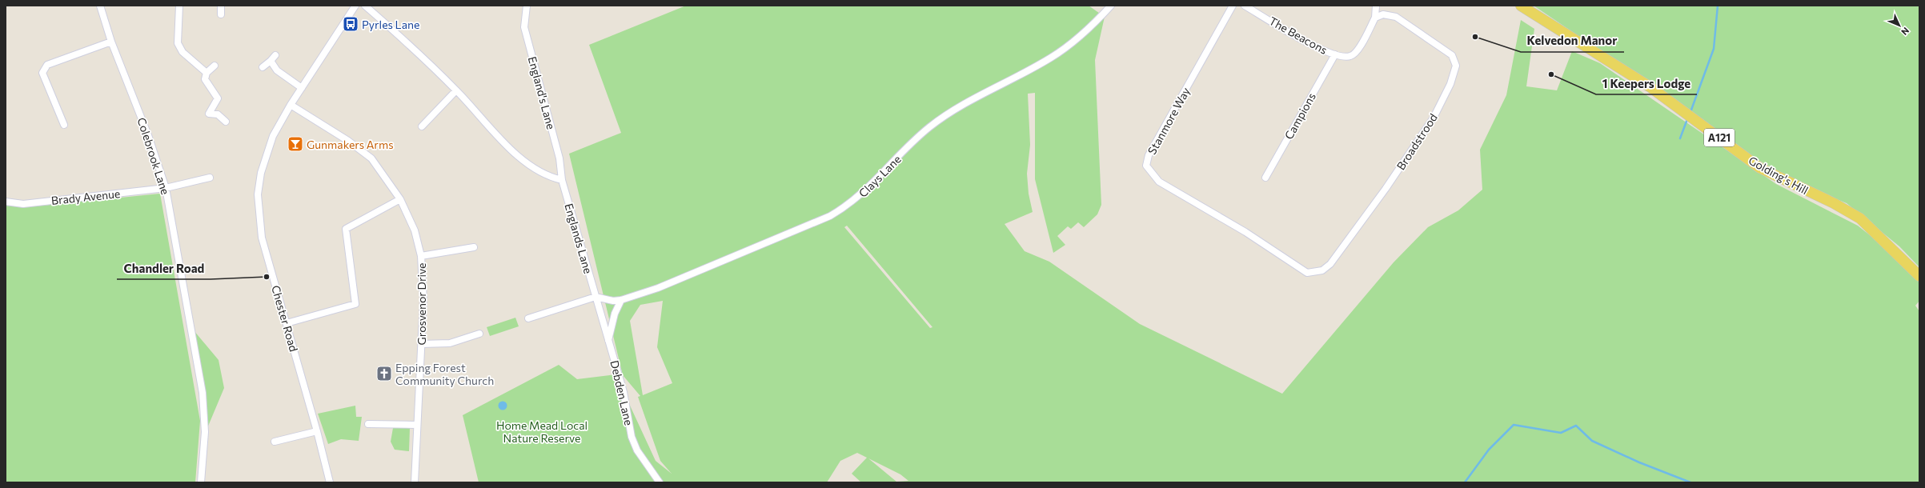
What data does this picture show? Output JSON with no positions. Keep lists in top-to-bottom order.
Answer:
{
  "streets": {
    "main road": ["A121", "Golding's Hill"],
    "street": [
      "The Beacons",
      "England's Lane",
      "Campions",
      "Stanmore Way",
      "Broadstrood",
      "Colebrook Lane",
      "Clays Lane",
      "Brady Avenue",
      "Englands Lane",
      "Grosvenor Drive",
      "Chester Road",
      "Debden Lane"
    ]
  },
  "crossings": [
    ["The Beacons", "Campions"],
    ["England's Lane", "Englands Lane"],
    ["Stanmore Way", "Broadstrood"],
    ["Colebrook Lane", "Brady Avenue"],
    ["Clays Lane", "Englands Lane"],
    ["Clays Lane", "Debden Lane"],
    ["Englands Lane", "Debden Lane"],
    ["Grosvenor Drive", "Chester Road"]
  ],
  "parks": ["Home Mead Local Nature Reserve"],
  "places": {
    "bus stop": ["Pyrles Lane"],
    "other": ["Kelvedon Manor", "1 Keepers Lodge", "Chandler Road"],
    "bar": ["Gunmakers Arms"],
    "church": ["Epping Forest Community Church"]
  },
  "north": "bottom right"
}
